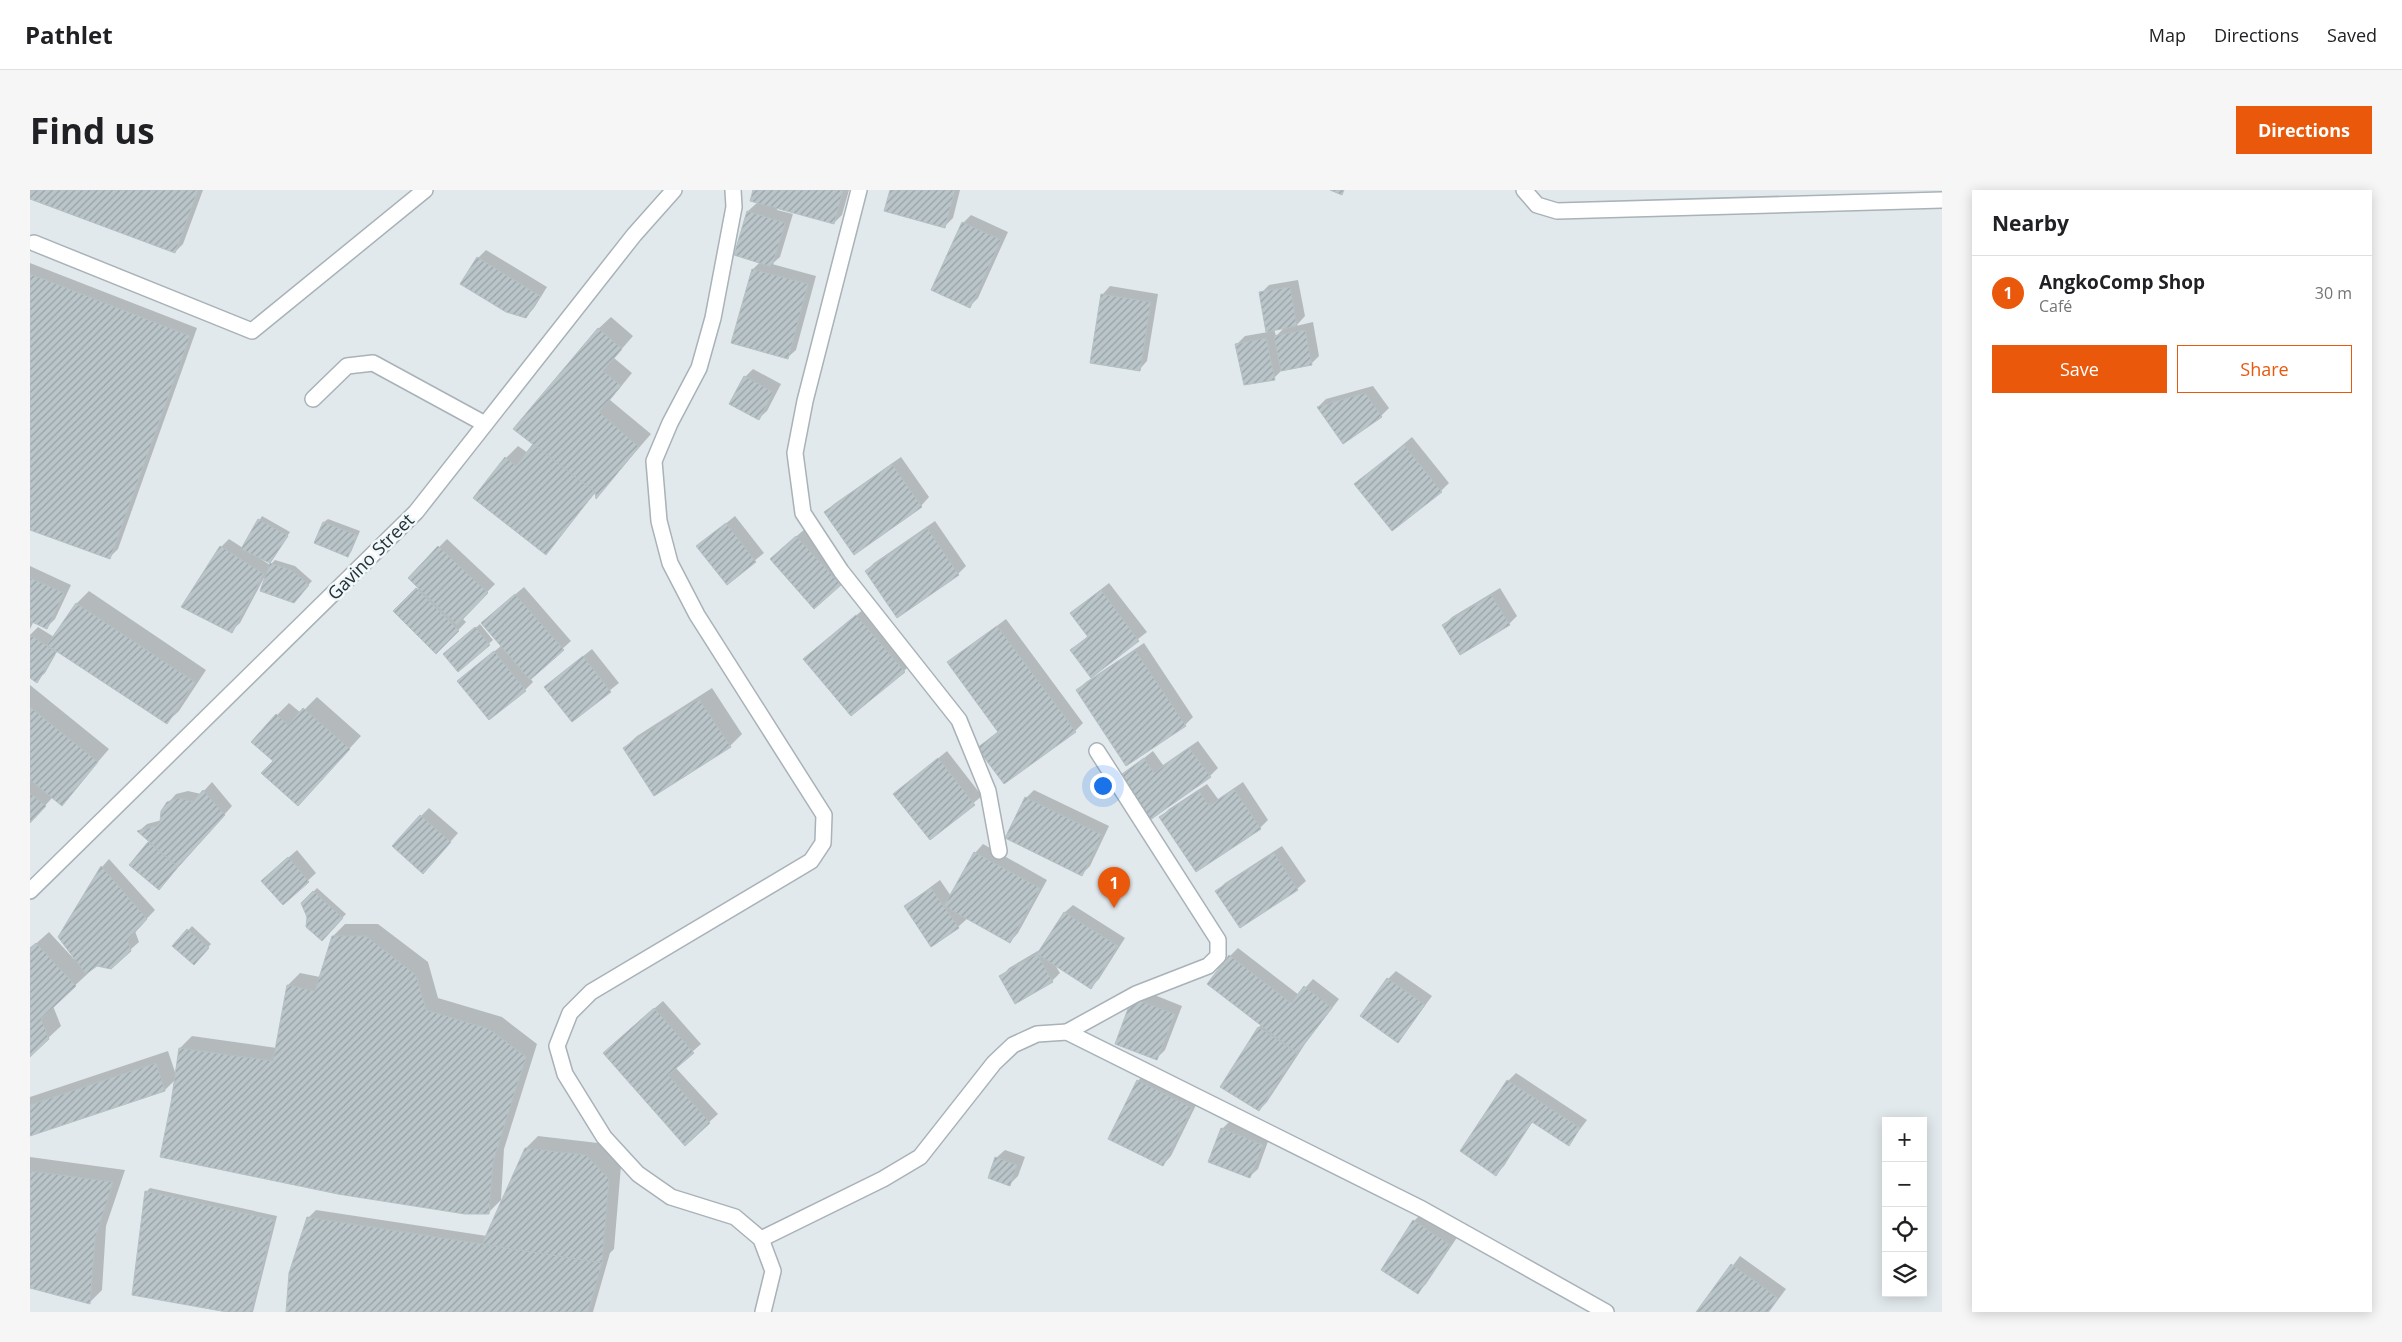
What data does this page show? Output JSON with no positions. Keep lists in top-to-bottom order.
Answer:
{
  "streets": {
    "street": ["Gavino Street"]
  },
  "page": {
    "header": "Pathlet",
    "nav": ["Map", "Directions", "Saved"],
    "buttons": [
      "Directions",
      ["Save", "Share"]
    ],
    "title": "Find us",
    "heading": "Nearby",
    "list": [
      {
        "mark": "1",
        "name": "AngkoComp Shop",
        "note": "Café",
        "value": "30 m"
      }
    ],
    "pins": "1",
    "map_buttons": ["+", "−"]
  }
}
